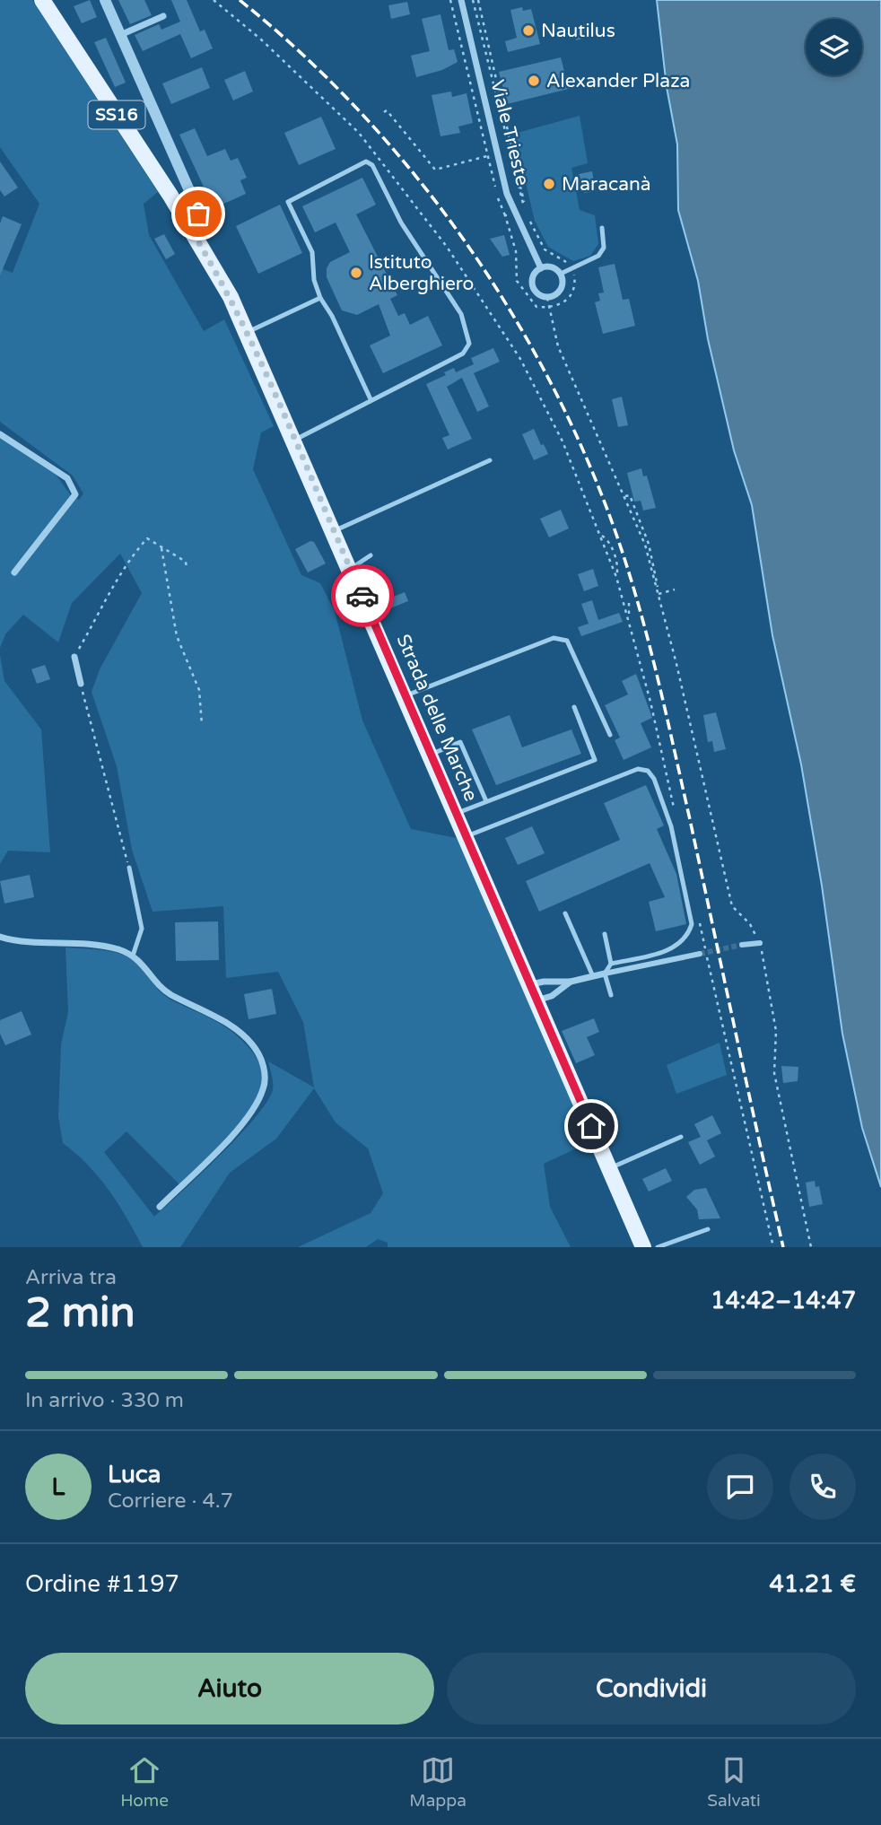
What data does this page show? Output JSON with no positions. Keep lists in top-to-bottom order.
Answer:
{
  "streets": {
    "main road": ["SS16", "Strada delle Marche"],
    "street": ["Viale Trieste"]
  },
  "crossings": [
    ["SS16", "Strada delle Marche"]
  ],
  "places": [
    "Nautilus",
    "Alexander Plaza",
    "Maracanà",
    "Istituto Alberghiero"
  ],
  "page": {
    "heading": ["2 min", "Arriva tra", "14:42–14:47"],
    "panel": [
      "Luca",
      "Corriere · 4.7",
      "Ordine #1197",
      "41.21 €"
    ],
    "bar": "In arrivo · 330 m",
    "round": "L",
    "buttons": ["Aiuto", "Condividi"],
    "tabs": ["Home", "Mappa", "Salvati"]
  }
}
